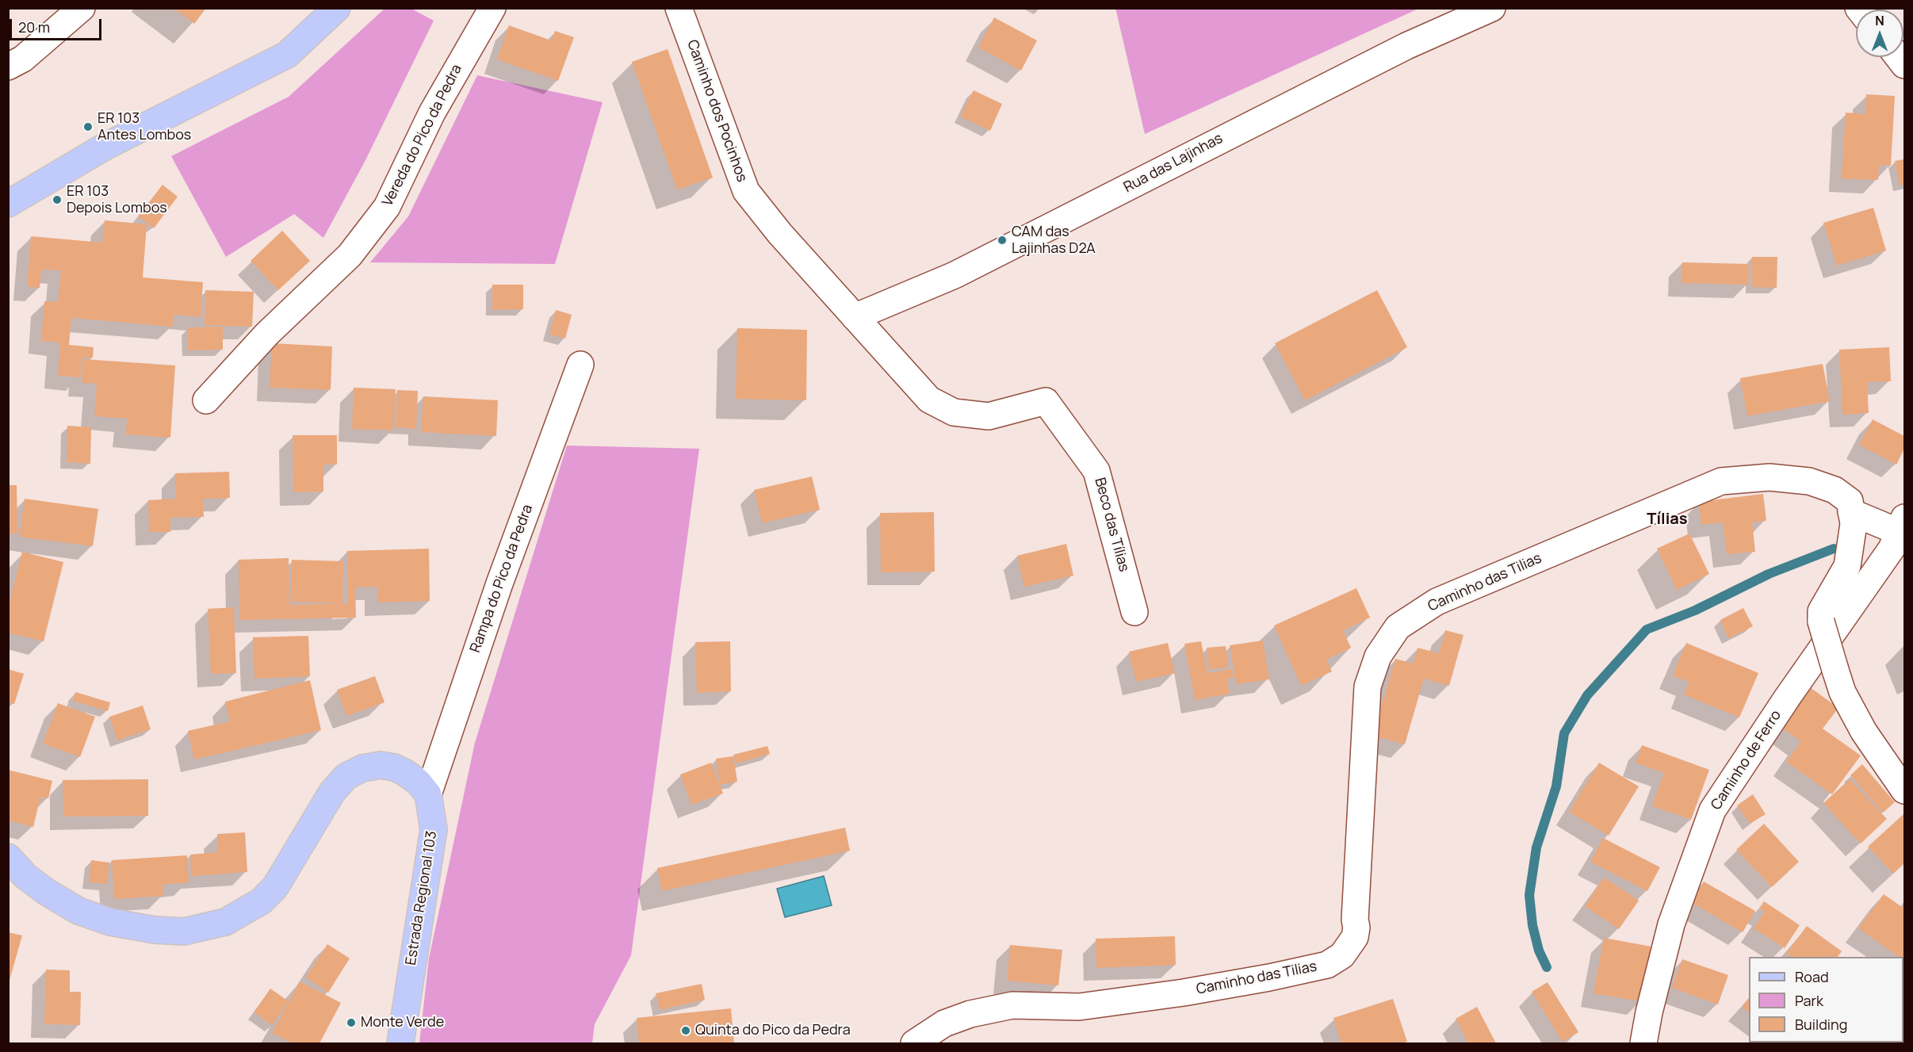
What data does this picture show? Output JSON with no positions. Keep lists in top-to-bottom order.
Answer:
{
  "streets": {
    "main road": ["Estrada Regional 103"],
    "street": [
      "Caminho dos Pocinhos",
      "Vereda do Pico da Pedra",
      "Rua das Lajinhas",
      "Beco das Tílias",
      "Rampa do Pico da Pedra",
      "Caminho das Tilias",
      "Caminho de Ferro"
    ]
  },
  "crossings": [
    ["Caminho dos Pocinhos", "Rua das Lajinhas"],
    ["Caminho dos Pocinhos", "Beco das Tílias"],
    ["Rua das Lajinhas", "Beco das Tílias"],
    ["Rampa do Pico da Pedra", "Estrada Regional 103"]
  ],
  "districts": ["Tílias"],
  "places": [
    "ER 103 Antes Lombos",
    "ER 103 Depois Lombos",
    "CAM das Lajinhas D2A",
    "Monte Verde",
    "Quinta do Pico da Pedra"
  ],
  "legend": ["Road", "Park", "Building"],
  "scale_bar": "20 m",
  "north": "top"
}
